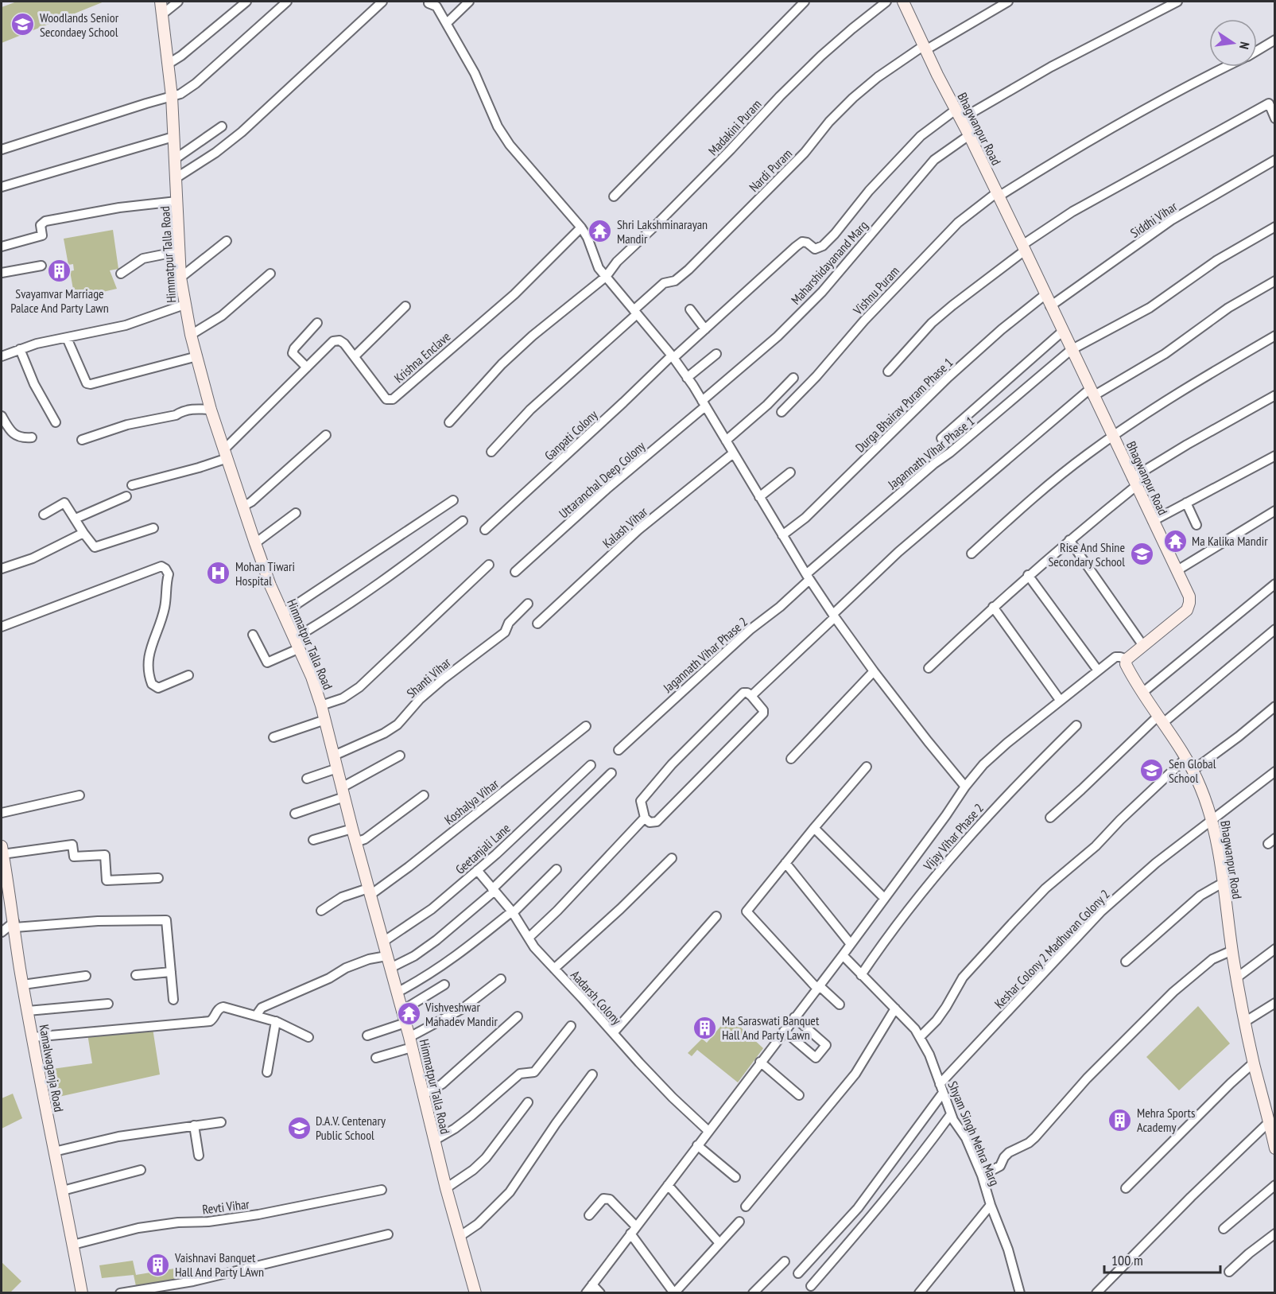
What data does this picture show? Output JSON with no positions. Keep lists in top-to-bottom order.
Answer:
{
  "streets": {
    "street": [
      "Madakini Puram",
      "Bhagwanpur Road",
      "Nardi Puram",
      "Siddhi Vihar",
      "Himmatpur Talla Road",
      "Maharshidayanand Marg",
      "Vishnu Puram",
      "Krishna Enclave",
      "Durga Bhairav Puram Phase 1",
      "Ganpati Colony",
      "Jagannath Vihar Phase 1",
      "Uttaranchal Deep Colony",
      "Kalash Vihar",
      "Jagannath Vihar Phase 2",
      "Shanti Vihar",
      "Koshalya Vihar",
      "Vijay Vihar Phase 2",
      "Geetanjali Lane",
      "Keshar Colony 2 Madhuvan Colony 2",
      "Aadarsh Colony",
      "Kamalwaganja Road",
      "Shyam Singh Mehra Marg",
      "Revti Vihar"
    ]
  },
  "crossings": [
    ["Bhagwanpur Road", "Nardi Puram"],
    ["Bhagwanpur Road", "Siddhi Vihar"],
    ["Bhagwanpur Road", "Maharshidayanand Marg"],
    ["Bhagwanpur Road", "Vishnu Puram"],
    ["Bhagwanpur Road", "Durga Bhairav Puram Phase 1"],
    ["Bhagwanpur Road", "Ganpati Colony"],
    ["Bhagwanpur Road", "Jagannath Vihar Phase 1"],
    ["Bhagwanpur Road", "Keshar Colony 2 Madhuvan Colony 2"],
    ["Himmatpur Talla Road", "Krishna Enclave"],
    ["Himmatpur Talla Road", "Shanti Vihar"],
    ["Himmatpur Talla Road", "Koshalya Vihar"],
    ["Himmatpur Talla Road", "Geetanjali Lane"],
    ["Maharshidayanand Marg", "Uttaranchal Deep Colony"],
    ["Jagannath Vihar Phase 1", "Jagannath Vihar Phase 2"],
    ["Vijay Vihar Phase 2", "Shyam Singh Mehra Marg"],
    ["Geetanjali Lane", "Aadarsh Colony"],
    ["Keshar Colony 2 Madhuvan Colony 2", "Shyam Singh Mehra Marg"],
    ["Kamalwaganja Road", "Revti Vihar"]
  ],
  "places": {
    "school or university": [
      "Woodlands Senior Secondaey School",
      "Rise And Shine Secondary School",
      "Sen Global School",
      "D.A.V. Centenary Public School"
    ],
    "temple": ["Shri Lakshminarayan Mandir", "Ma Kalika Mandir", "Vishveshwar Mahadev Mandir"],
    "building": [
      "Svayamvar Marriage Palace And Party Lawn",
      "Ma Saraswati Banquet Hall And Party Lawn",
      "Mehra Sports Academy",
      "Vaishnavi Banquet Hall And Party LAwn"
    ],
    "hospital": ["Mohan Tiwari Hospital"]
  },
  "scale_bar": "100 m",
  "north": "right"
}
